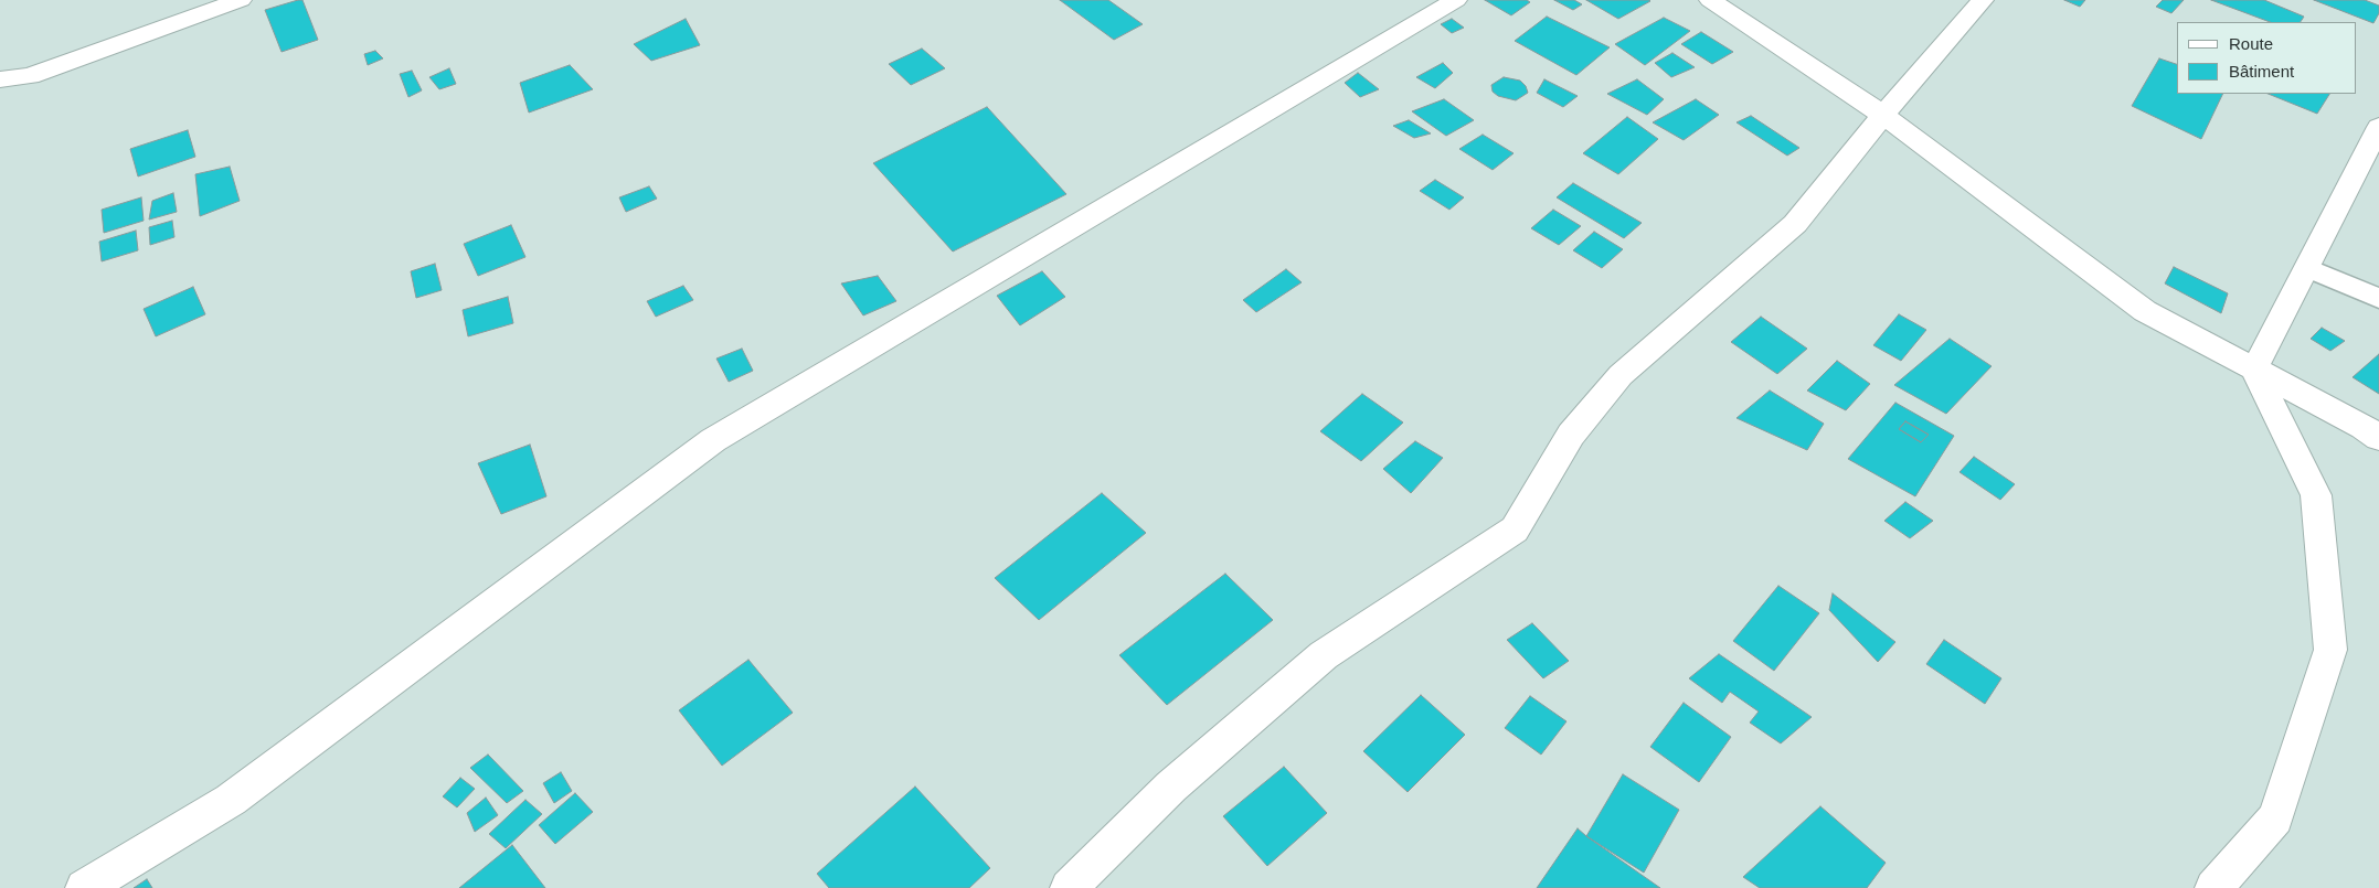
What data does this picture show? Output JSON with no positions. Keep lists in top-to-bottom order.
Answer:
{
  "legend": ["Route", "Bâtiment"]
}
